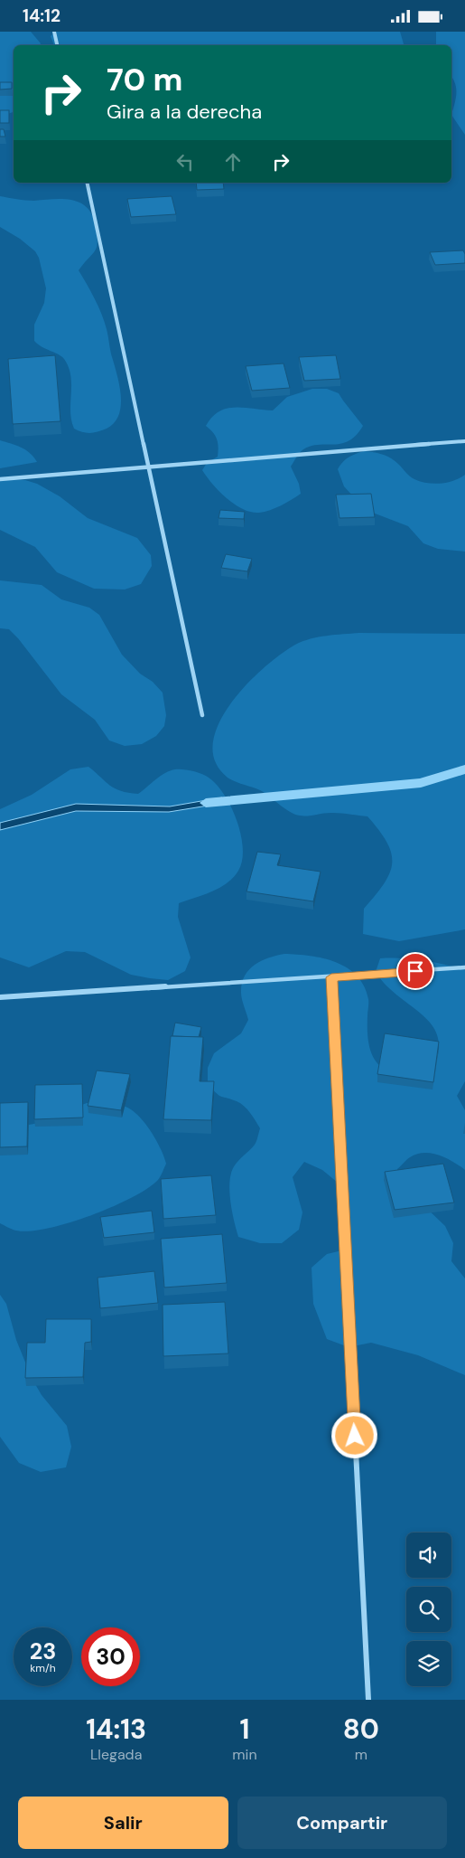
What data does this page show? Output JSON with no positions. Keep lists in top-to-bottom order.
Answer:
{
  "page": {
    "status": "14:12",
    "turn": ["70 m", "Gira a la derecha"],
    "speed": "23 km/h",
    "limit": "30",
    "eta": [
      "14:13",
      "Llegada",
      "1",
      "min",
      "80",
      "m"
    ],
    "buttons": ["Salir", "Compartir"]
  }
}
